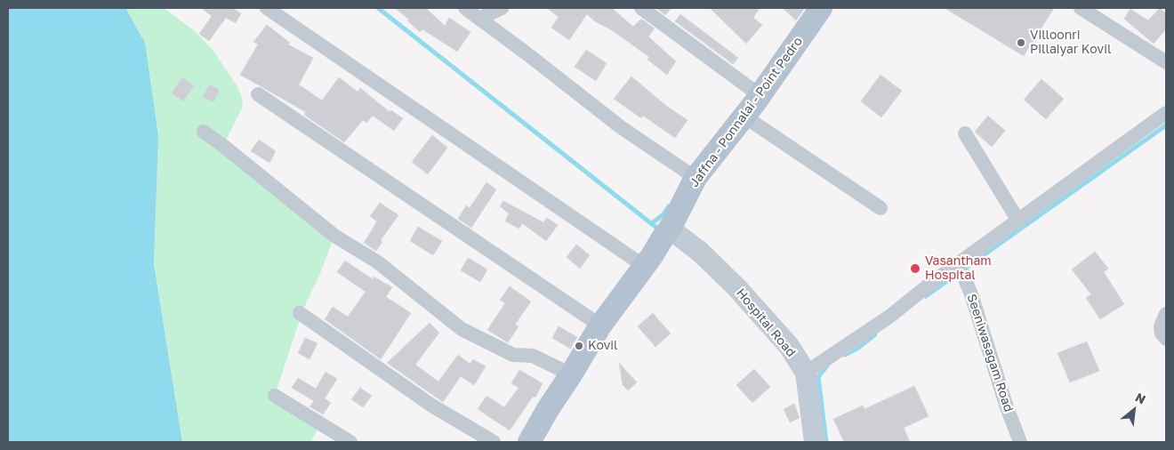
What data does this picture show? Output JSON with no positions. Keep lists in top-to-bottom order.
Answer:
{
  "streets": {
    "main road": ["Jaffna - Ponnalai - Point Pedro"],
    "street": ["Hospital Road", "Seeniwasagam Road"]
  },
  "crossings": [
    ["Jaffna - Ponnalai - Point Pedro", "Hospital Road"]
  ],
  "places": ["Villoonri Pillaiyar Kovil", "Vasantham Hospital", "Kovil"],
  "north": "top right"
}
